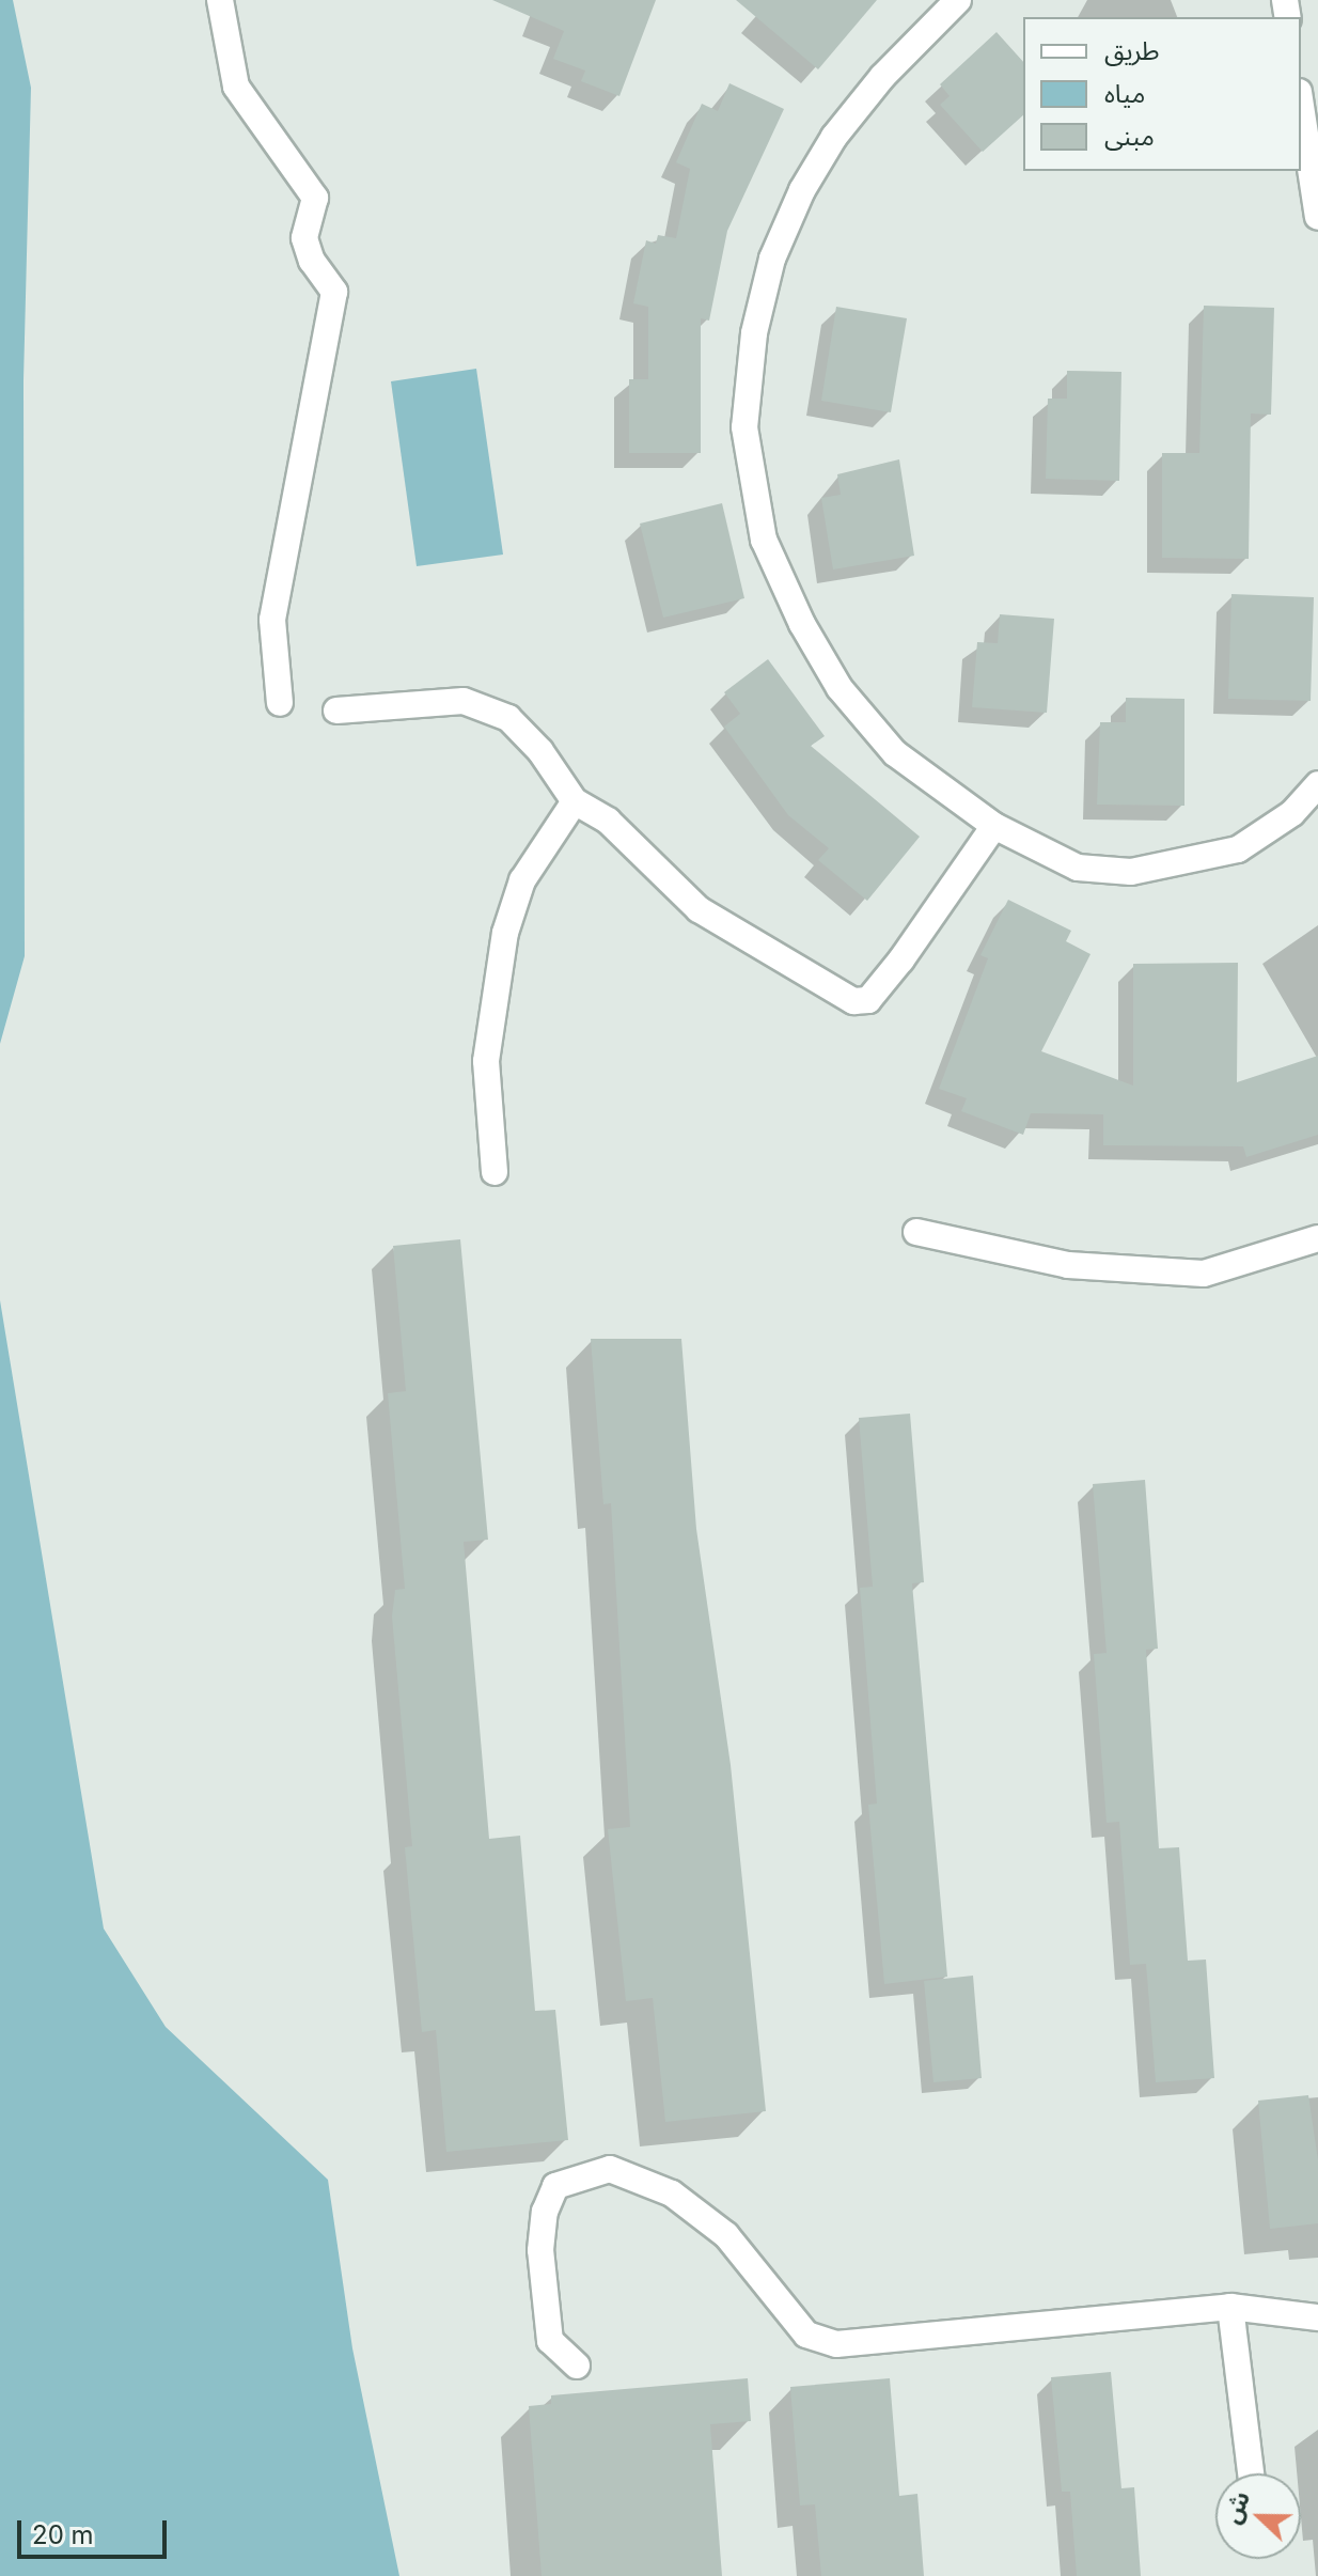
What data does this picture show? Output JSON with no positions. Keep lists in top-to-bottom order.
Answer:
{
  "legend": ["طريق", "مياه", "مبنى"],
  "scale_bar": "20 m",
  "north": "left"
}
